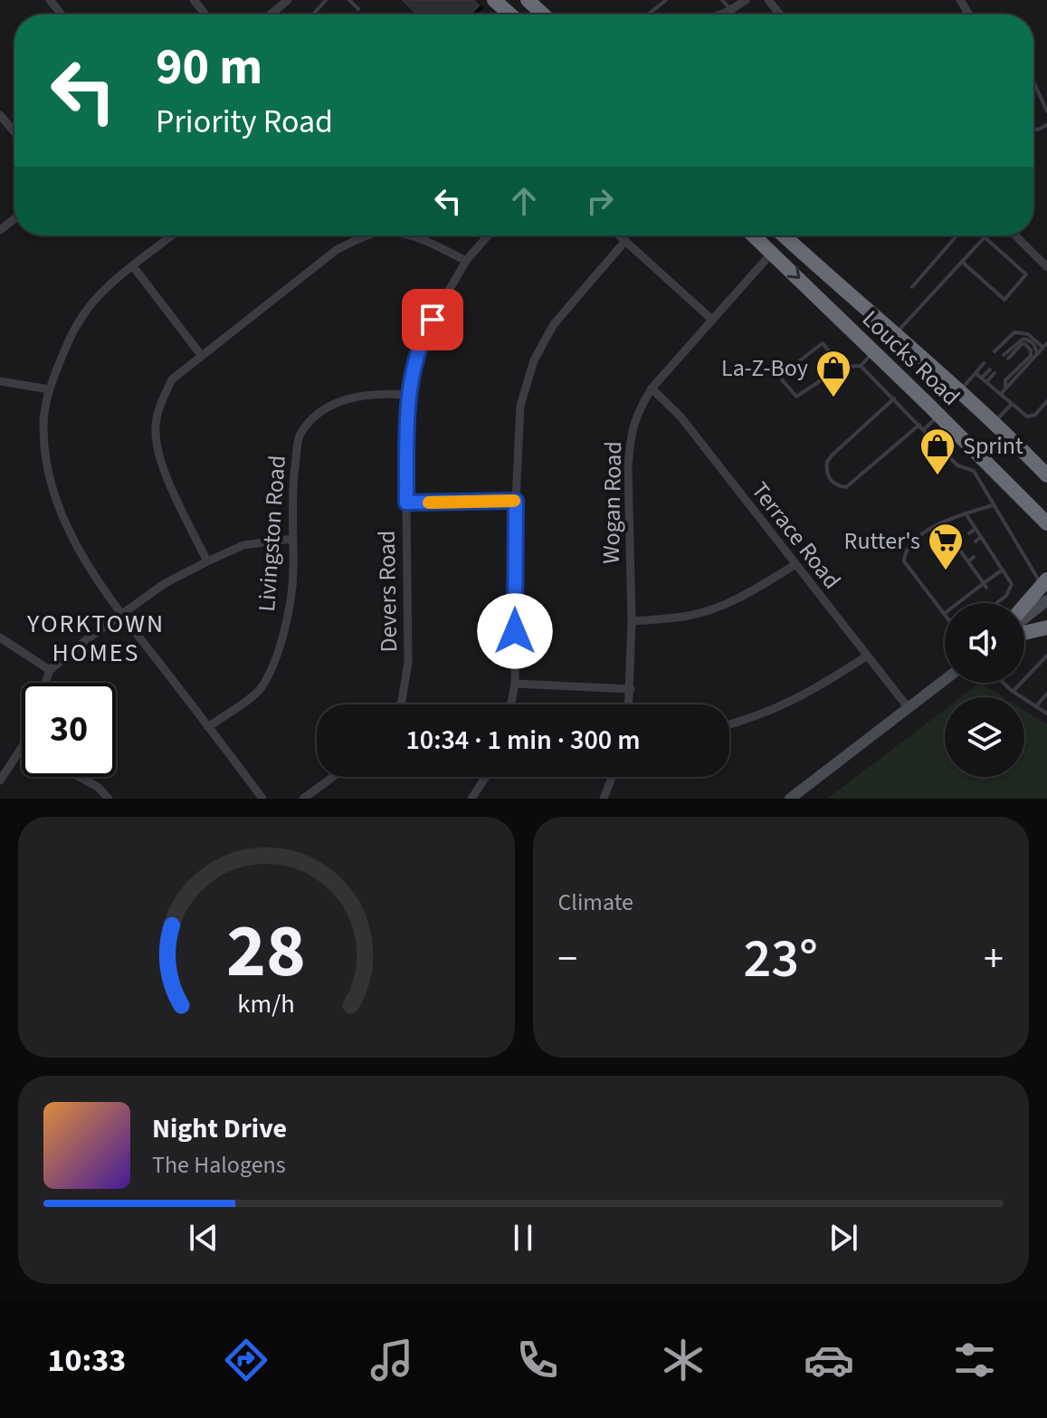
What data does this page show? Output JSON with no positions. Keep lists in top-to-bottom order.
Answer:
{
  "streets": {
    "highway": ["Loucks Road"],
    "street": [
      "Wogan Road",
      "Livingston Road",
      "Terrace Road",
      "Devers Road"
    ]
  },
  "crossings": [
    ["Loucks Road", "Wogan Road"],
    ["Wogan Road", "Terrace Road"],
    ["Livingston Road", "Devers Road"]
  ],
  "districts": ["YORKTOWN HOMES"],
  "places": {
    "shop": ["La-Z-Boy", "Sprint"],
    "supermarket": ["Rutter's"]
  },
  "page": {
    "turn": ["90 m", "Priority Road"],
    "limit": "30",
    "trip": "10:34 · 1 min · 300 m",
    "tile": "Climate",
    "heat": ["−", "23°", "+"],
    "song": ["Night Drive", "The Halogens"],
    "tabs": "10:33",
    "gauge": ["28", "km/h"]
  }
}
